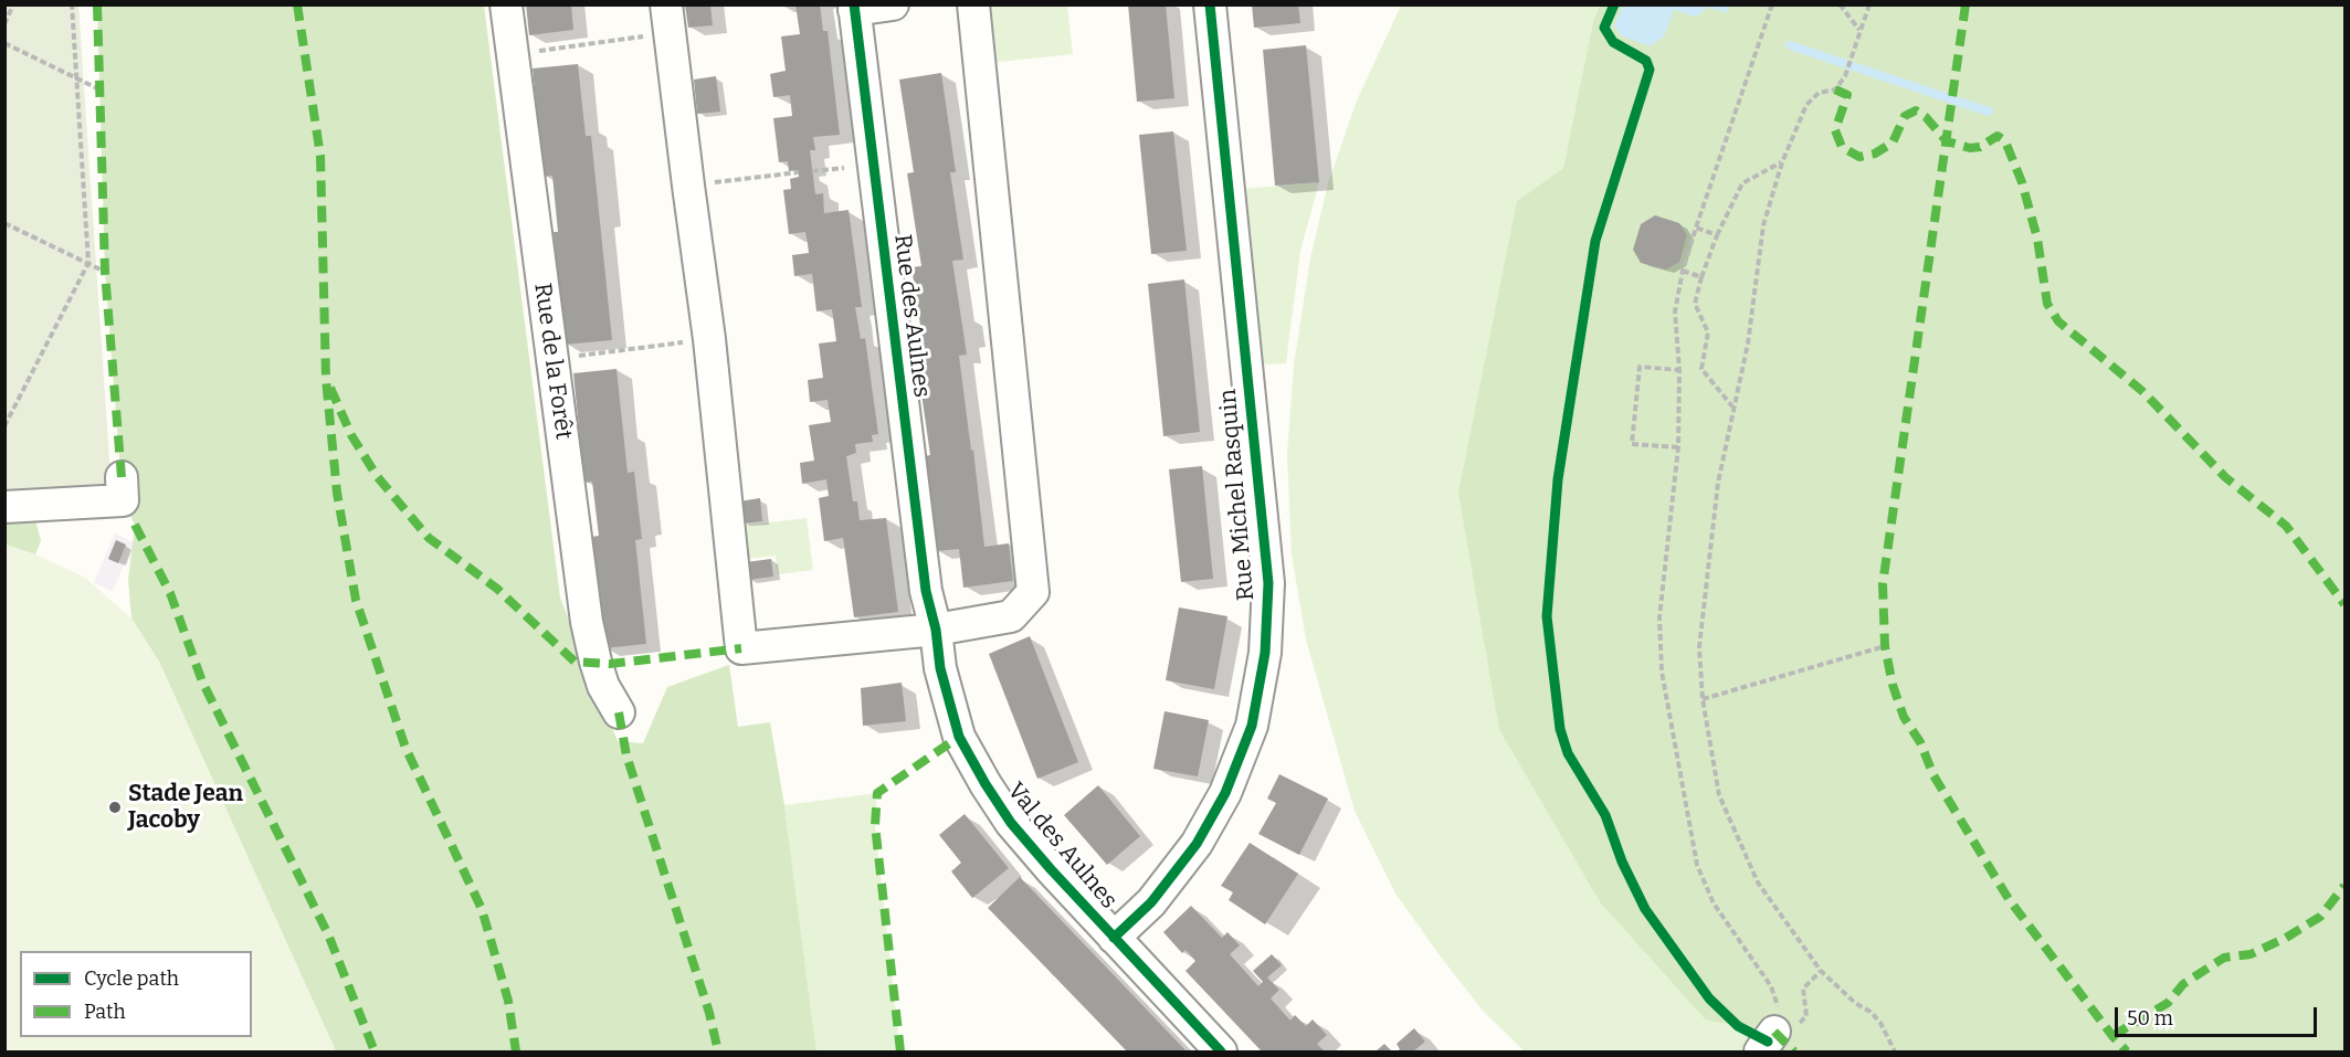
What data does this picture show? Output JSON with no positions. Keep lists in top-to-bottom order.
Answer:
{
  "streets": {
    "street": [
      "Rue des Aulnes",
      "Rue de la Forêt",
      "Rue Michel Rasquin",
      "Val des Aulnes"
    ]
  },
  "crossings": [
    ["Rue des Aulnes", "Val des Aulnes"],
    ["Rue Michel Rasquin", "Val des Aulnes"]
  ],
  "places": ["Stade Jean Jacoby"],
  "legend": ["Cycle path", "Path"],
  "scale_bar": "50 m"
}
